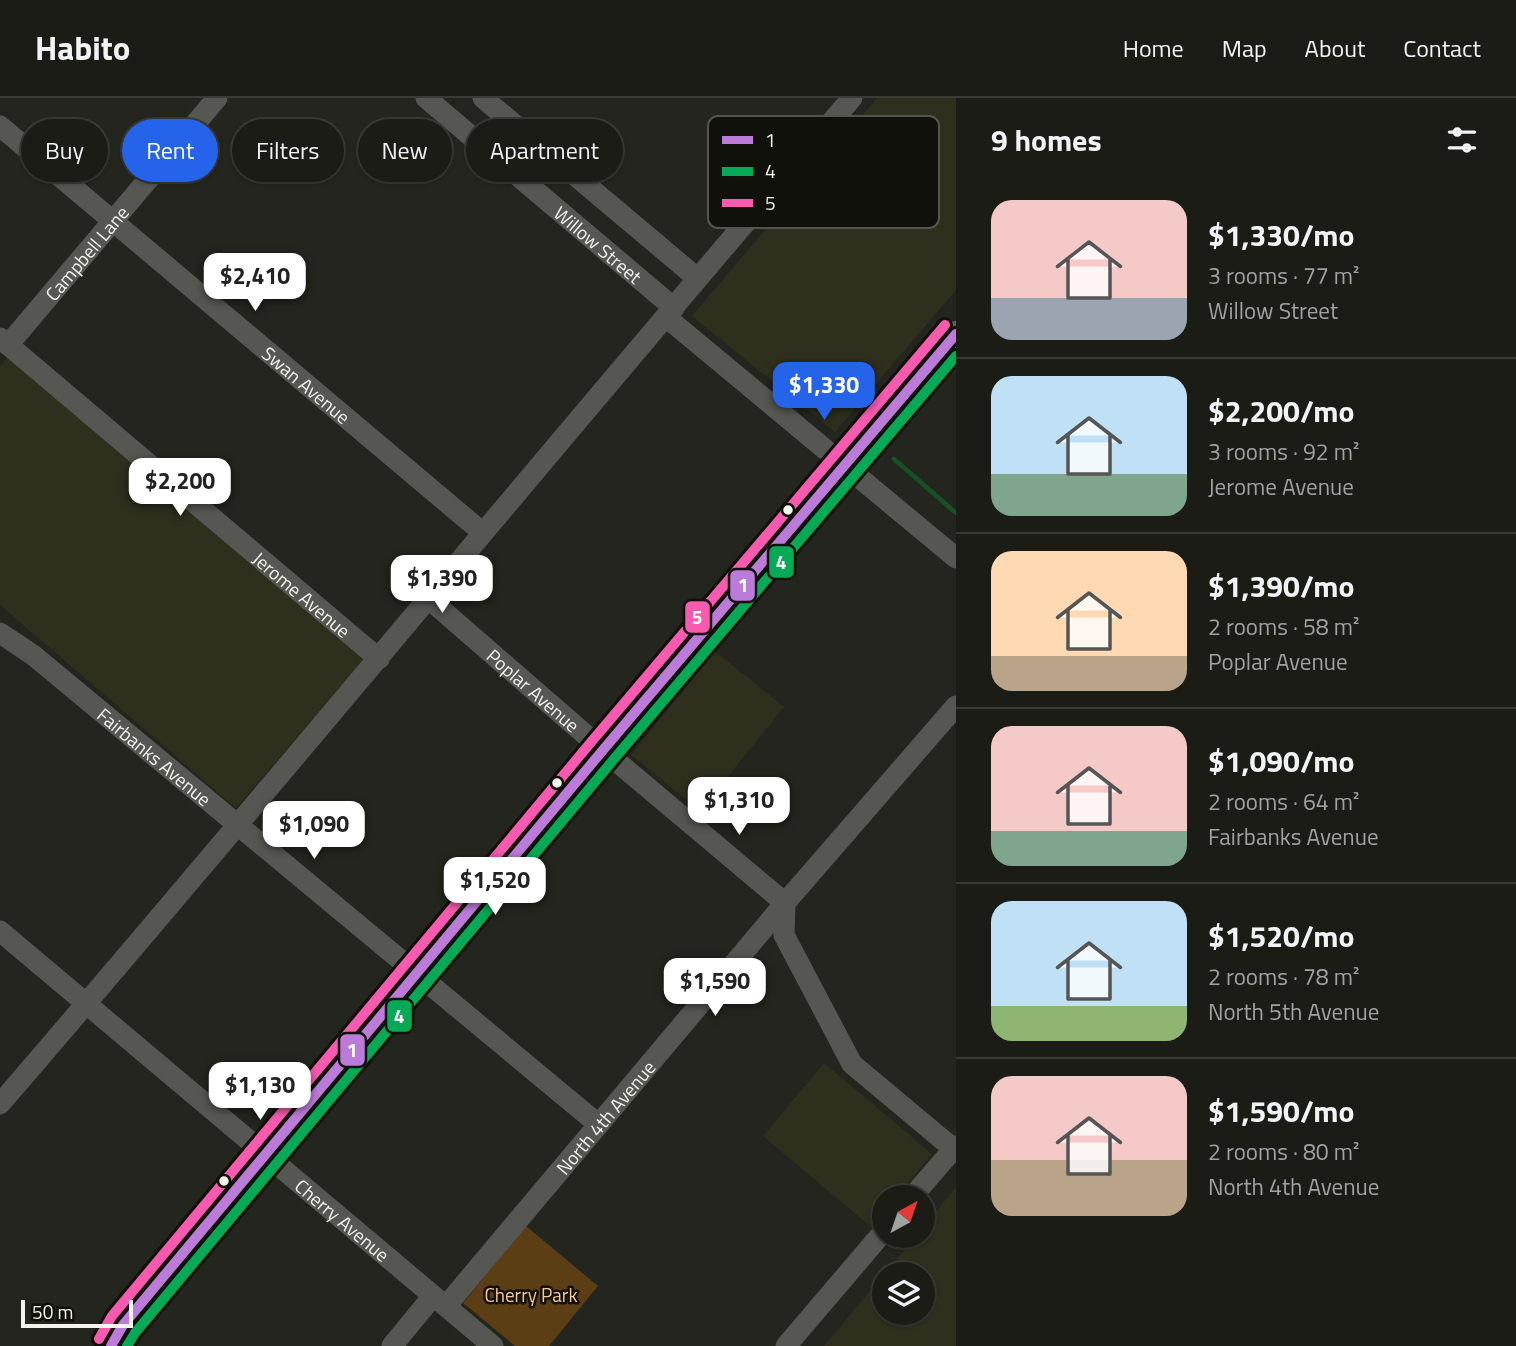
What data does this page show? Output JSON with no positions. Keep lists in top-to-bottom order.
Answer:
{
  "streets": {
    "street": [
      "Willow Street",
      "Campbell Lane",
      "Swan Avenue",
      "Jerome Avenue",
      "Poplar Avenue",
      "Fairbanks Avenue",
      "North 4th Avenue",
      "Cherry Avenue"
    ]
  },
  "crossings": [
    ["Campbell Lane", "Swan Avenue"],
    ["Campbell Lane", "Jerome Avenue"],
    ["Poplar Avenue", "North 4th Avenue"],
    ["Fairbanks Avenue", "North 4th Avenue"],
    ["North 4th Avenue", "Cherry Avenue"]
  ],
  "parks": ["Cherry Park"],
  "lines": ["transit line 5", "transit line 1", "transit line 4"],
  "legend": ["1", "4", "5"],
  "scale_bar": "50 m",
  "north": "top right",
  "page": {
    "header": "Habito",
    "nav": [
      "Home",
      "Map",
      "About",
      "Contact"
    ],
    "heading": "9 homes",
    "chip": [
      "Buy",
      "Rent",
      "Filters",
      "New",
      "Apartment"
    ],
    "list": [
      {
        "name": "$1,330/mo",
        "note": "3 rooms · 77 m² · Willow Street"
      },
      {
        "name": "$2,200/mo",
        "note": "3 rooms · 92 m² · Jerome Avenue"
      },
      {
        "name": "$1,390/mo",
        "note": "2 rooms · 58 m² · Poplar Avenue"
      },
      {
        "name": "$1,090/mo",
        "note": "2 rooms · 64 m² · Fairbanks Avenue"
      },
      {
        "name": "$1,520/mo",
        "note": "2 rooms · 78 m² · North 5th Avenue"
      },
      {
        "name": "$1,590/mo",
        "note": "2 rooms · 80 m² · North 4th Avenue"
      }
    ],
    "price": [
      "$2,410",
      "$1,330",
      "$2,200",
      "$1,390",
      "$1,310",
      "$1,090",
      "$1,520",
      "$1,590",
      "$1,130"
    ],
    "scale": "50 m"
  }
}
